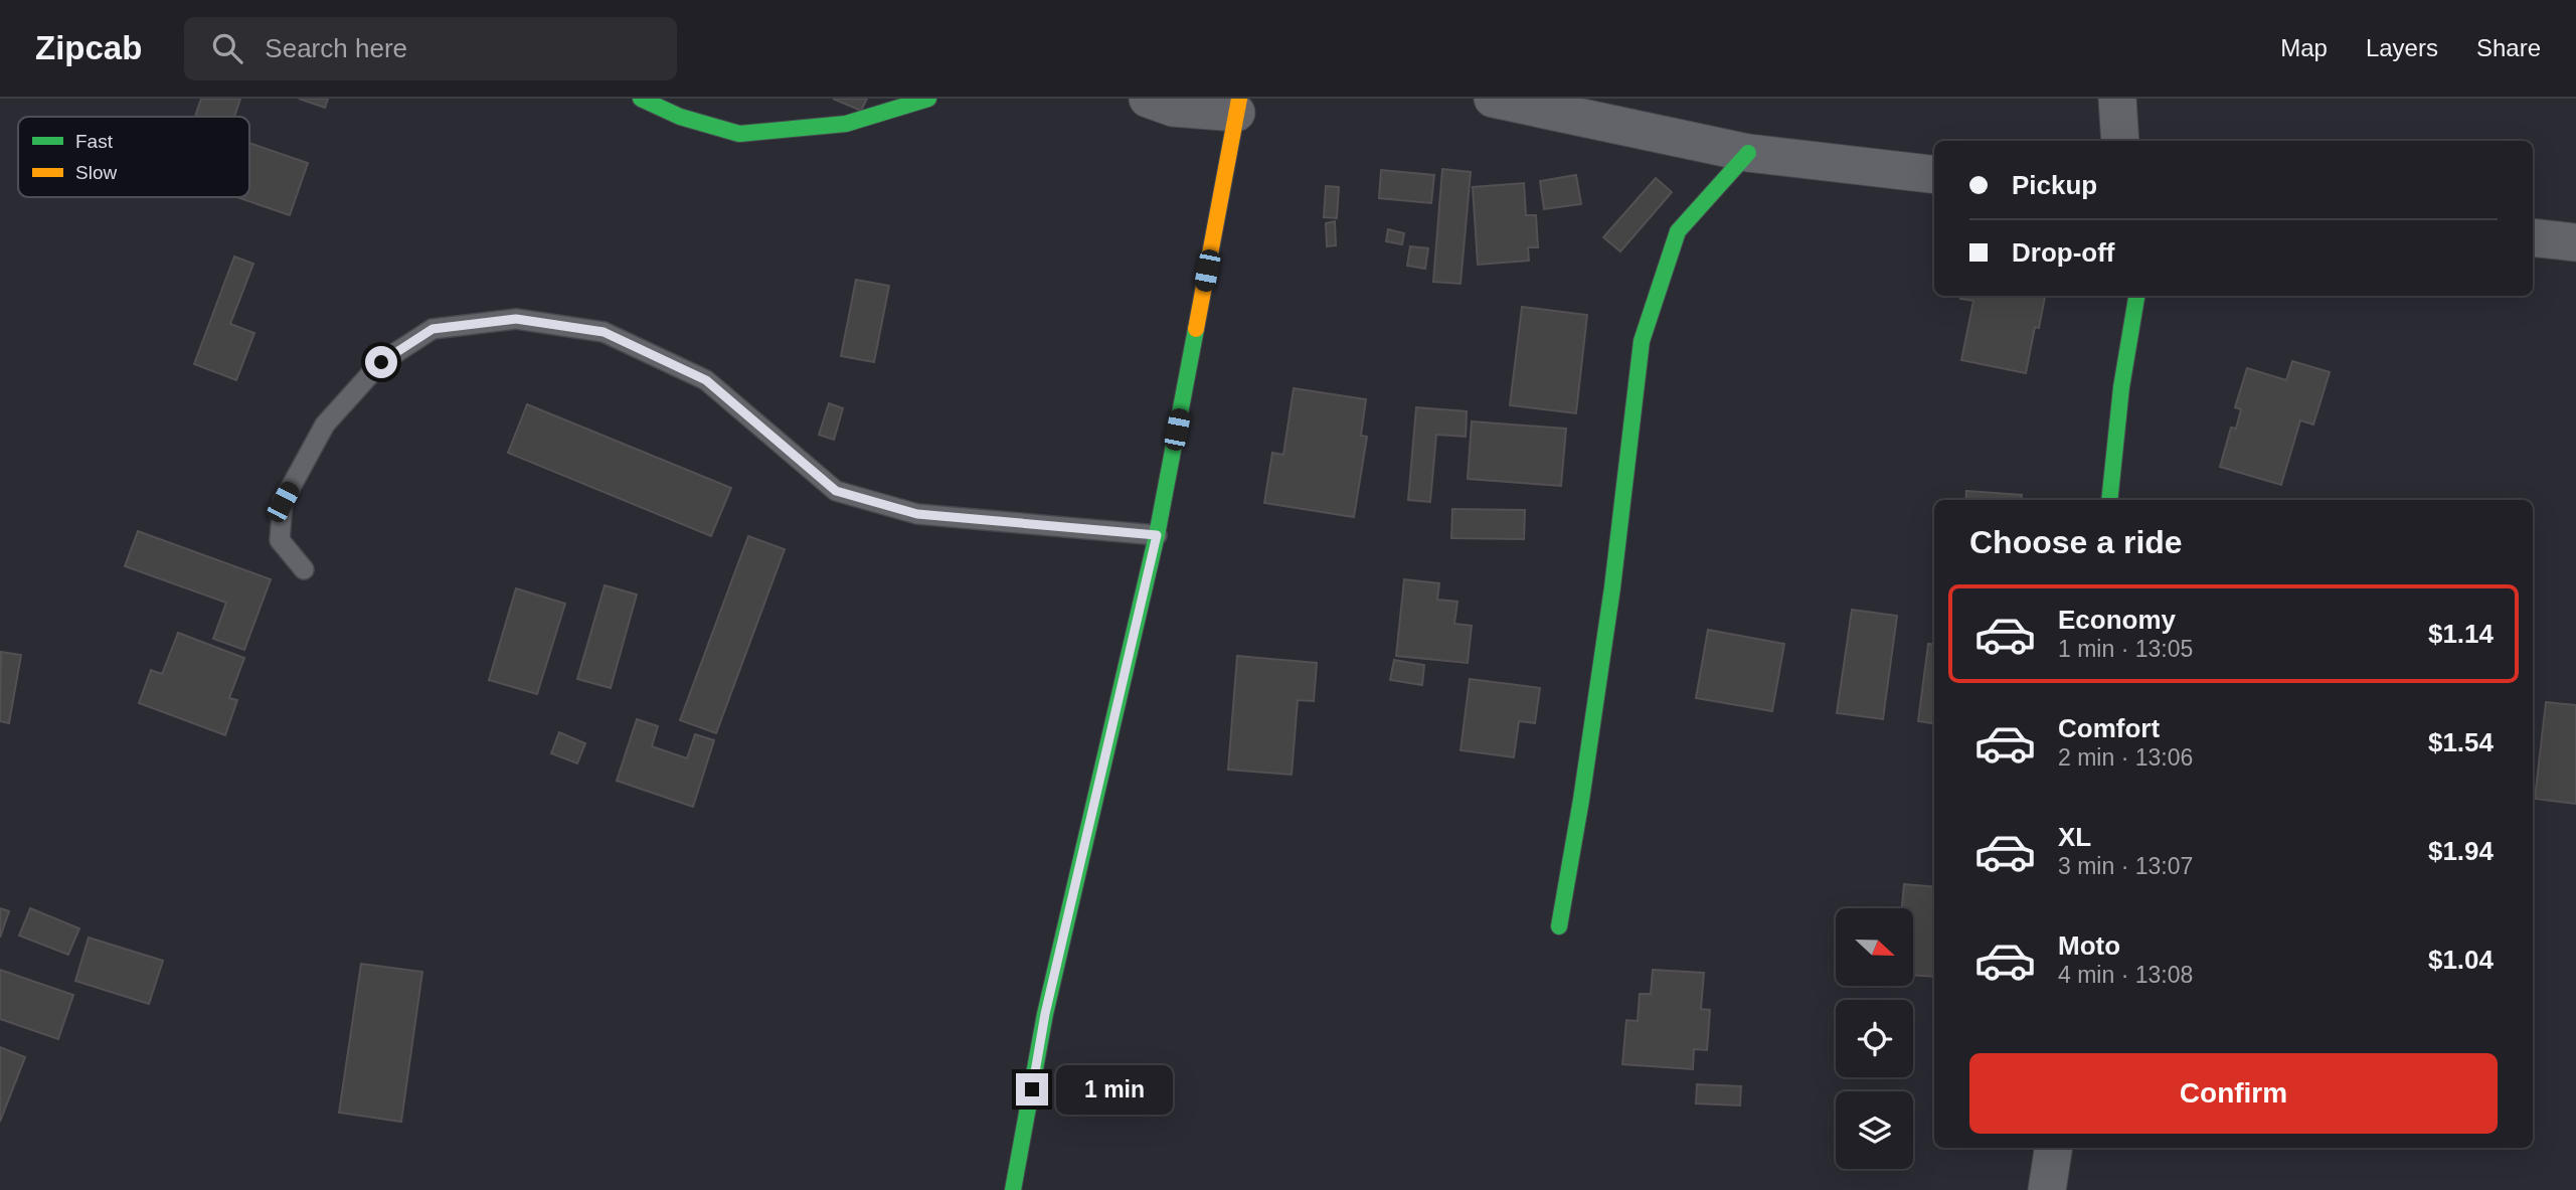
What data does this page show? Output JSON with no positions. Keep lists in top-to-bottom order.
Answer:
{
  "legend": ["Fast", "Slow"],
  "north": "right",
  "page": {
    "header": "Zipcab",
    "search": "Search here",
    "nav": ["Map", "Layers", "Share"],
    "banner": ["Pickup", "Drop-off"],
    "heading": "Choose a ride",
    "list": [
      {
        "name": "Economy",
        "note": "1 min · 13:05",
        "value": "$1.14"
      },
      {
        "name": "Comfort",
        "note": "2 min · 13:06",
        "value": "$1.54"
      },
      {
        "name": "XL",
        "note": "3 min · 13:07",
        "value": "$1.94"
      },
      {
        "name": "Moto",
        "note": "4 min · 13:08",
        "value": "$1.04"
      }
    ],
    "buttons": "Confirm",
    "bubble": "1 min"
  }
}
